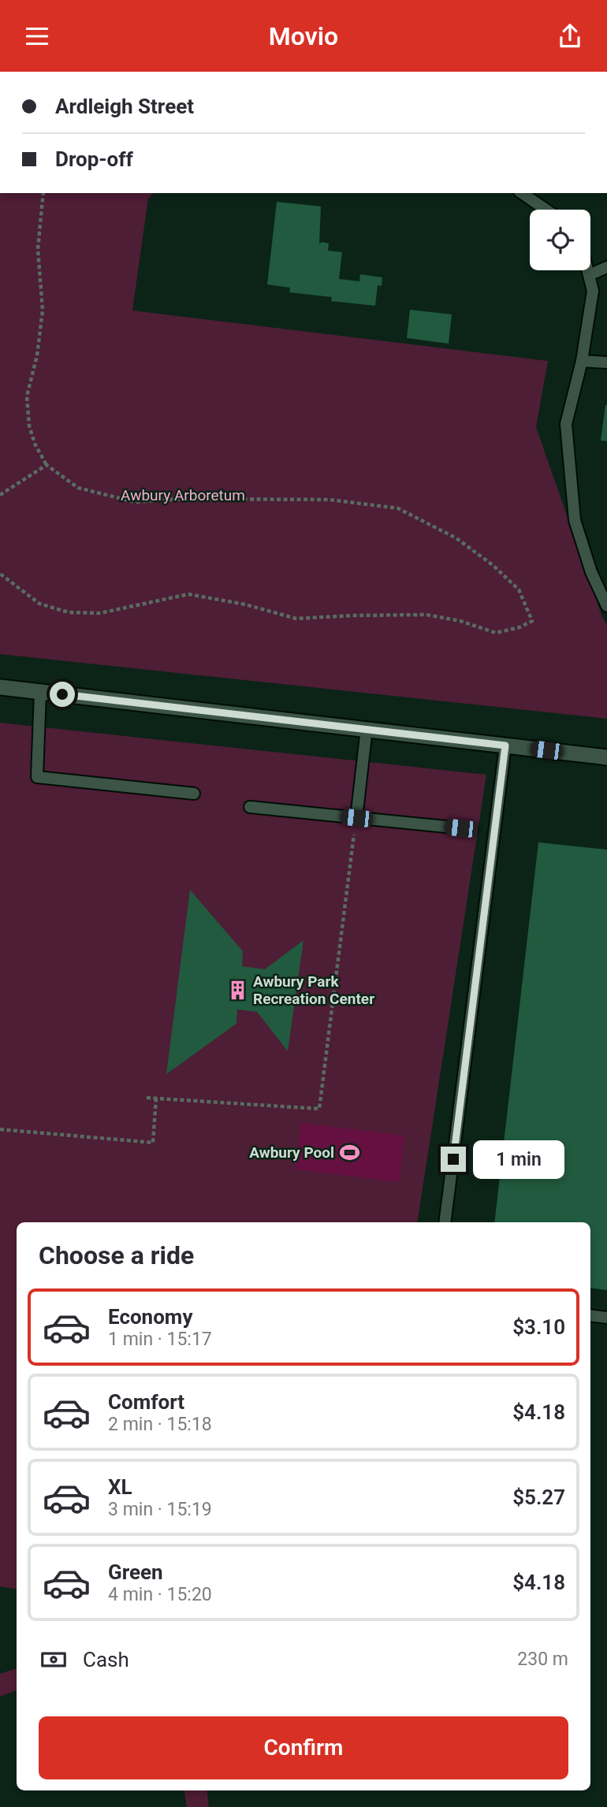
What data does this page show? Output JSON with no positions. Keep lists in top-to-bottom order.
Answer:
{
  "parks": ["Awbury Arboretum"],
  "places": {
    "building": ["Awbury Park Recreation Center"],
    "sports": ["Awbury Pool"]
  },
  "page": {
    "header": "Movio",
    "banner": ["Ardleigh Street", "Drop-off"],
    "bubble": "1 min",
    "heading": "Choose a ride",
    "list": [
      {
        "name": "Economy",
        "note": "1 min · 15:17",
        "value": "$3.10"
      },
      {
        "name": "Comfort",
        "note": "2 min · 15:18",
        "value": "$4.18"
      },
      {
        "name": "XL",
        "note": "3 min · 15:19",
        "value": "$5.27"
      },
      {
        "name": "Green",
        "note": "4 min · 15:20",
        "value": "$4.18"
      }
    ],
    "pay": ["Cash", "230 m"],
    "buttons": "Confirm"
  }
}
